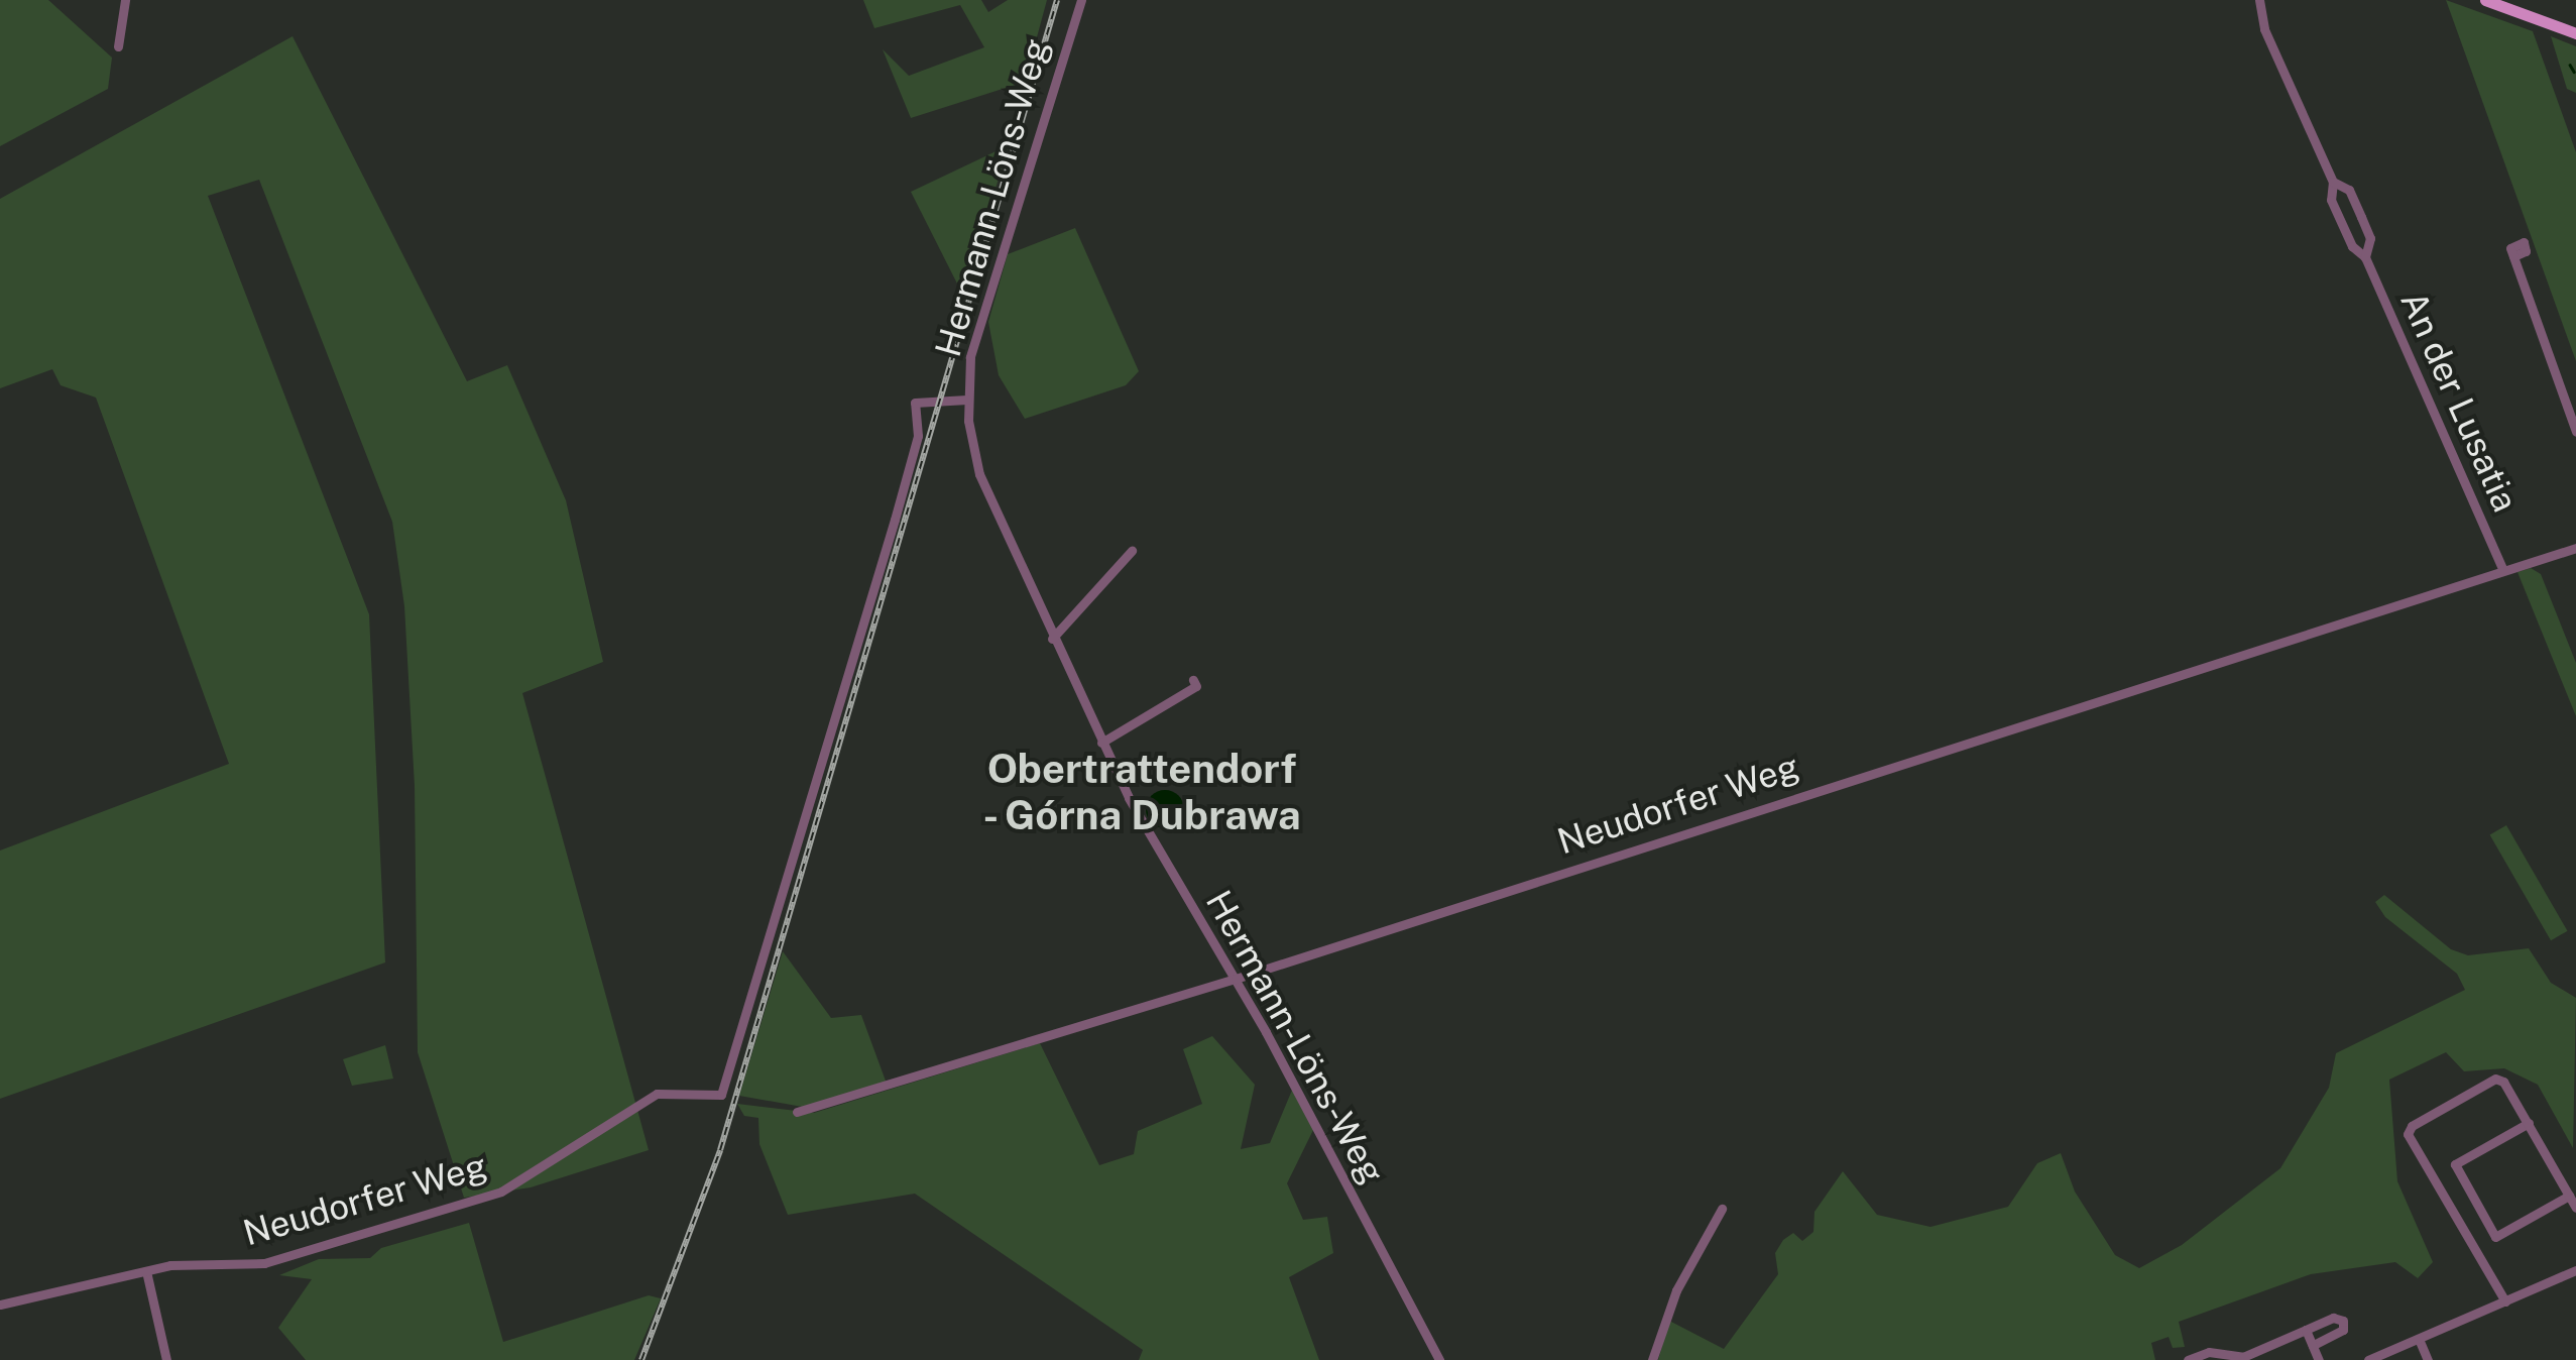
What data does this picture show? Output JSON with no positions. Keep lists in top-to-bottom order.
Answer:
{
  "streets": {
    "street": ["Hermann-Löns-Weg", "An der Lusatia", "Neudorfer Weg"]
  },
  "crossings": [
    ["Hermann-Löns-Weg", "Neudorfer Weg"],
    ["An der Lusatia", "Neudorfer Weg"]
  ],
  "districts": ["Obertrattendorf - Górna Dubrawa"]
}
